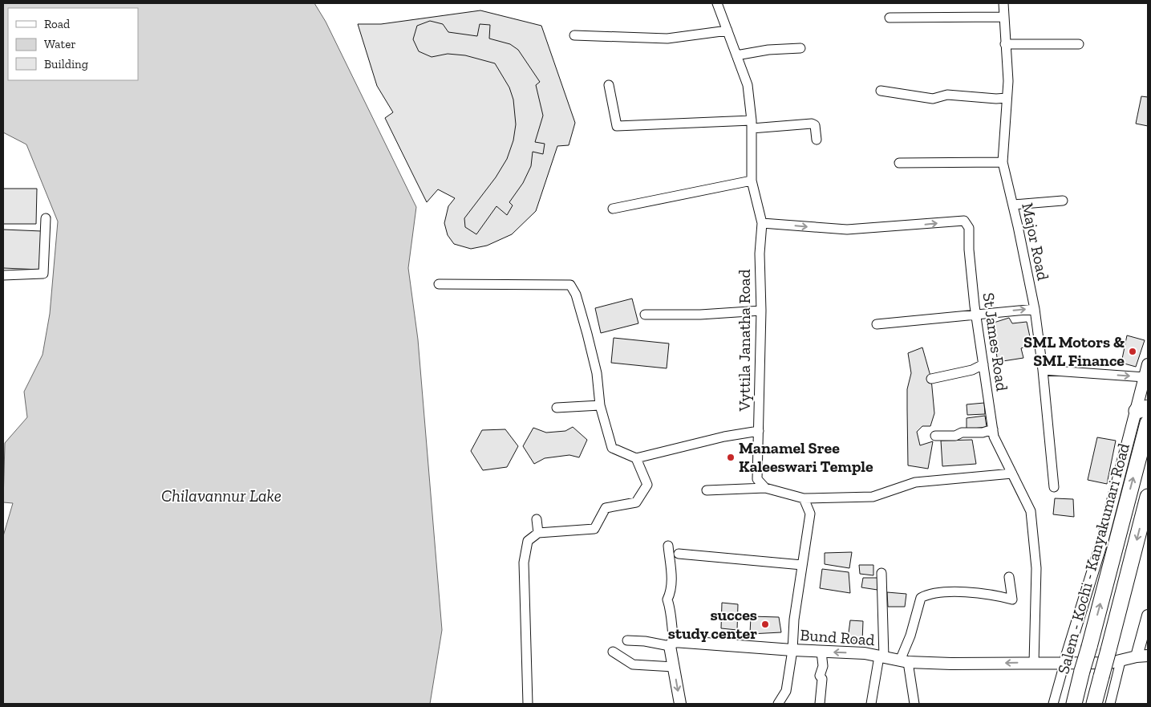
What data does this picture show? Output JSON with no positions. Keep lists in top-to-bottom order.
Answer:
{
  "streets": {
    "highway": ["Salem - Kochi - Kanyakumari Road"],
    "street": [
      "Major Road",
      "Vyttila Janatha Road",
      "St James Road",
      "Bund Road"
    ]
  },
  "crossings": [
    ["Vyttila Janatha Road", "St James Road"],
    ["St James Road", "Bund Road"]
  ],
  "one_way": ["Bund Road"],
  "water": ["Chilavannur Lake"],
  "places": ["SML Motors & SML Finance", "Manamel Sree Kaleeswari Temple", "succes study center"],
  "legend": ["Road", "Water", "Building"]
}
